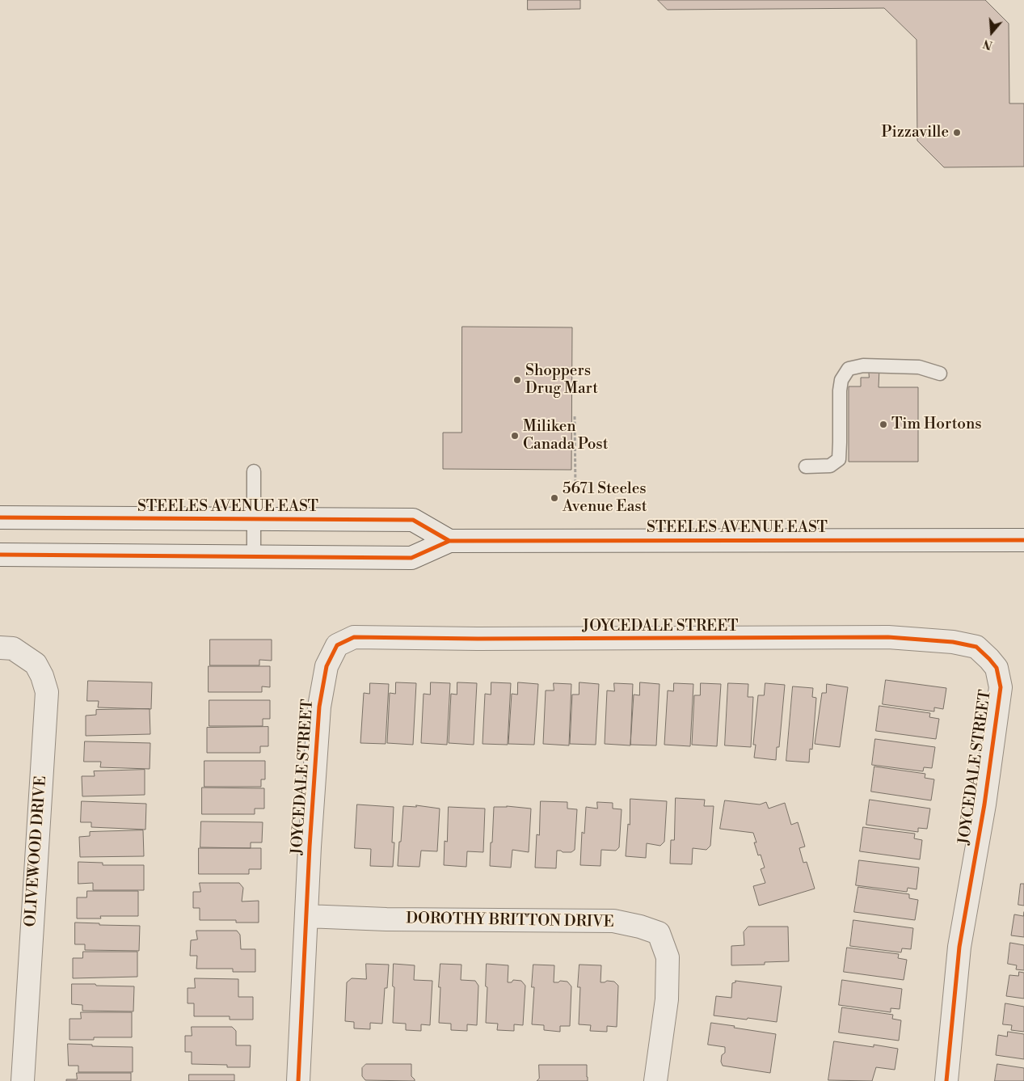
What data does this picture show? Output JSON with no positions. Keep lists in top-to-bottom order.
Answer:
{
  "streets": {
    "street": [
      "STEELES AVENUE EAST",
      "JOYCEDALE STREET",
      "OLIVEWOOD DRIVE",
      "DOROTHY BRITTON DRIVE"
    ]
  },
  "crossings": [
    ["JOYCEDALE STREET", "DOROTHY BRITTON DRIVE"]
  ],
  "places": [
    "Pizzaville",
    "Shoppers Drug Mart",
    "Tim Hortons",
    "Miliken Canada Post",
    "5671 Steeles Avenue East"
  ],
  "north": "bottom"
}
